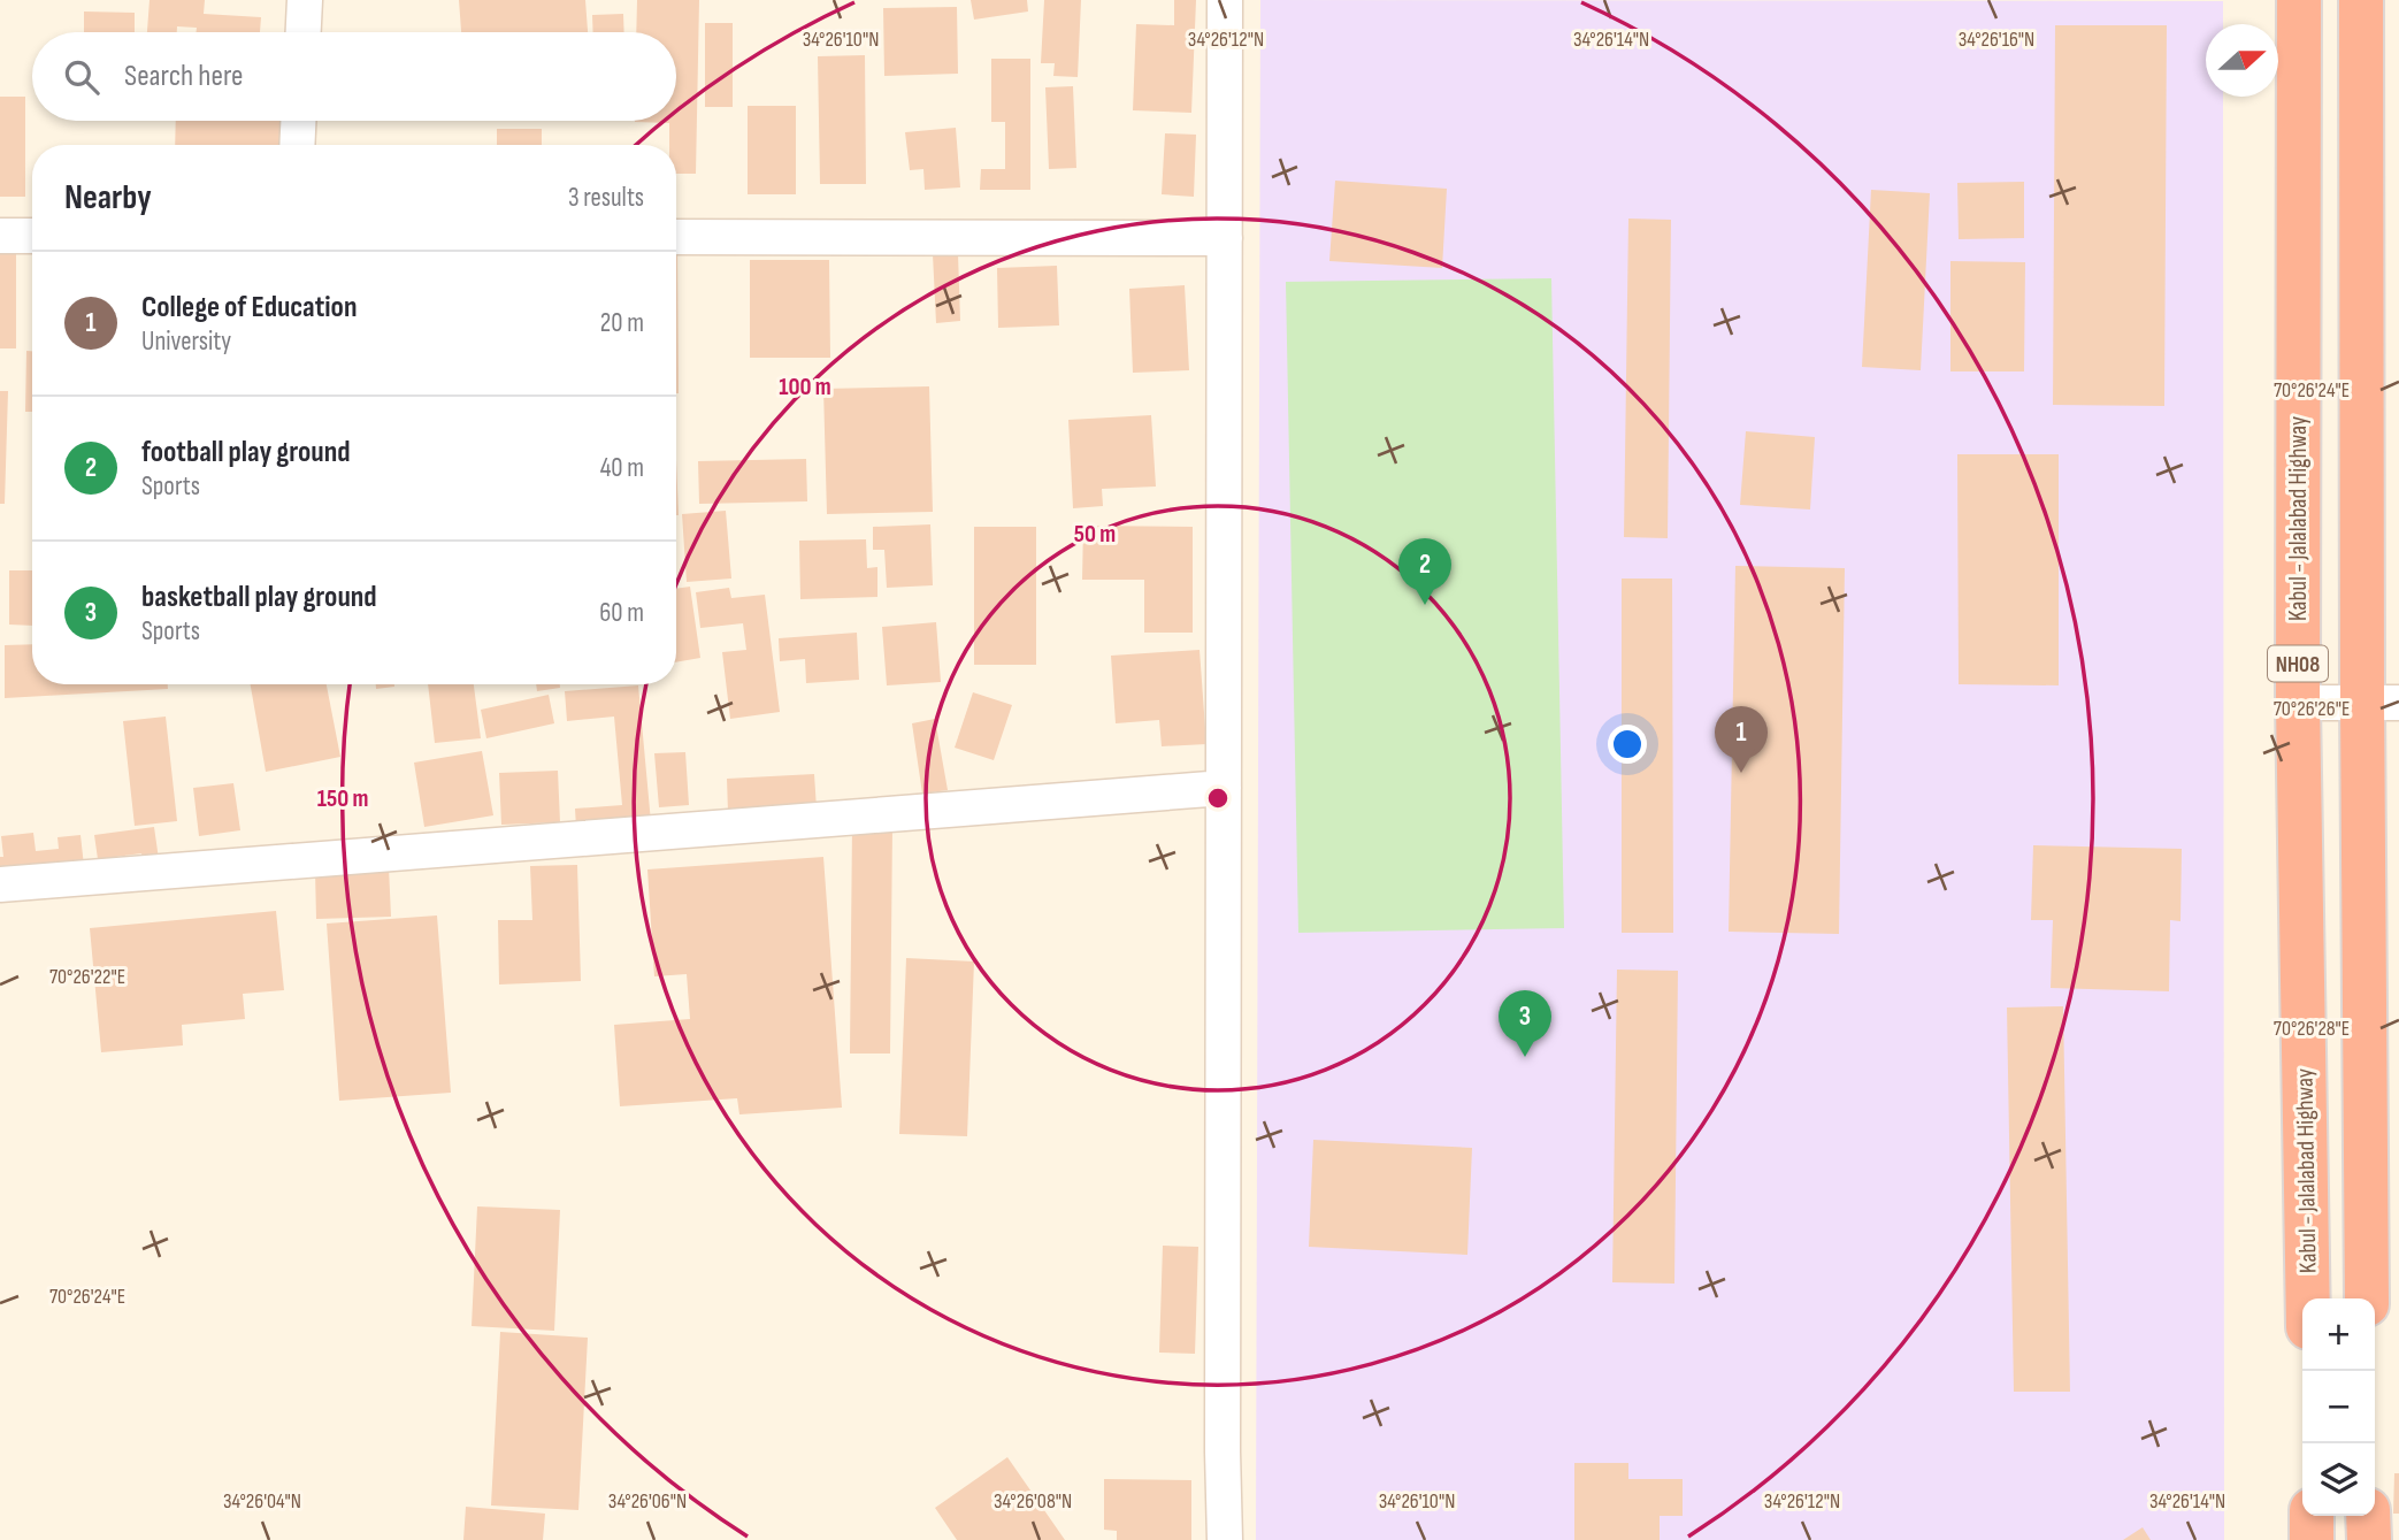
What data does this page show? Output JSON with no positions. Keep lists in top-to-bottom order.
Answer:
{
  "streets": {
    "highway": ["Kabul - Jalalabad Highway", "NH08"]
  },
  "north": "right",
  "page": {
    "search": "Search here",
    "heading": ["Nearby", "3 results"],
    "list": [
      {
        "mark": "1",
        "name": "College of Education",
        "note": "University",
        "value": "20 m"
      },
      {
        "mark": "2",
        "name": "football play ground",
        "note": "Sports",
        "value": "40 m"
      },
      {
        "mark": "3",
        "name": "basketball play ground",
        "note": "Sports",
        "value": "60 m"
      }
    ],
    "pins": ["2", "1", "3"],
    "map_buttons": ["+", "−"]
  },
  "coordinates": [
    "34°26'10\"N",
    "34°26'12\"N",
    "34°26'14\"N",
    "34°26'16\"N",
    "70°26'24\"E",
    "70°26'26\"E",
    "70°26'22\"E",
    "70°26'28\"E",
    "34°26'04\"N",
    "34°26'06\"N",
    "34°26'08\"N"
  ],
  "rings": ["100 m", "50 m", "150 m"]
}
